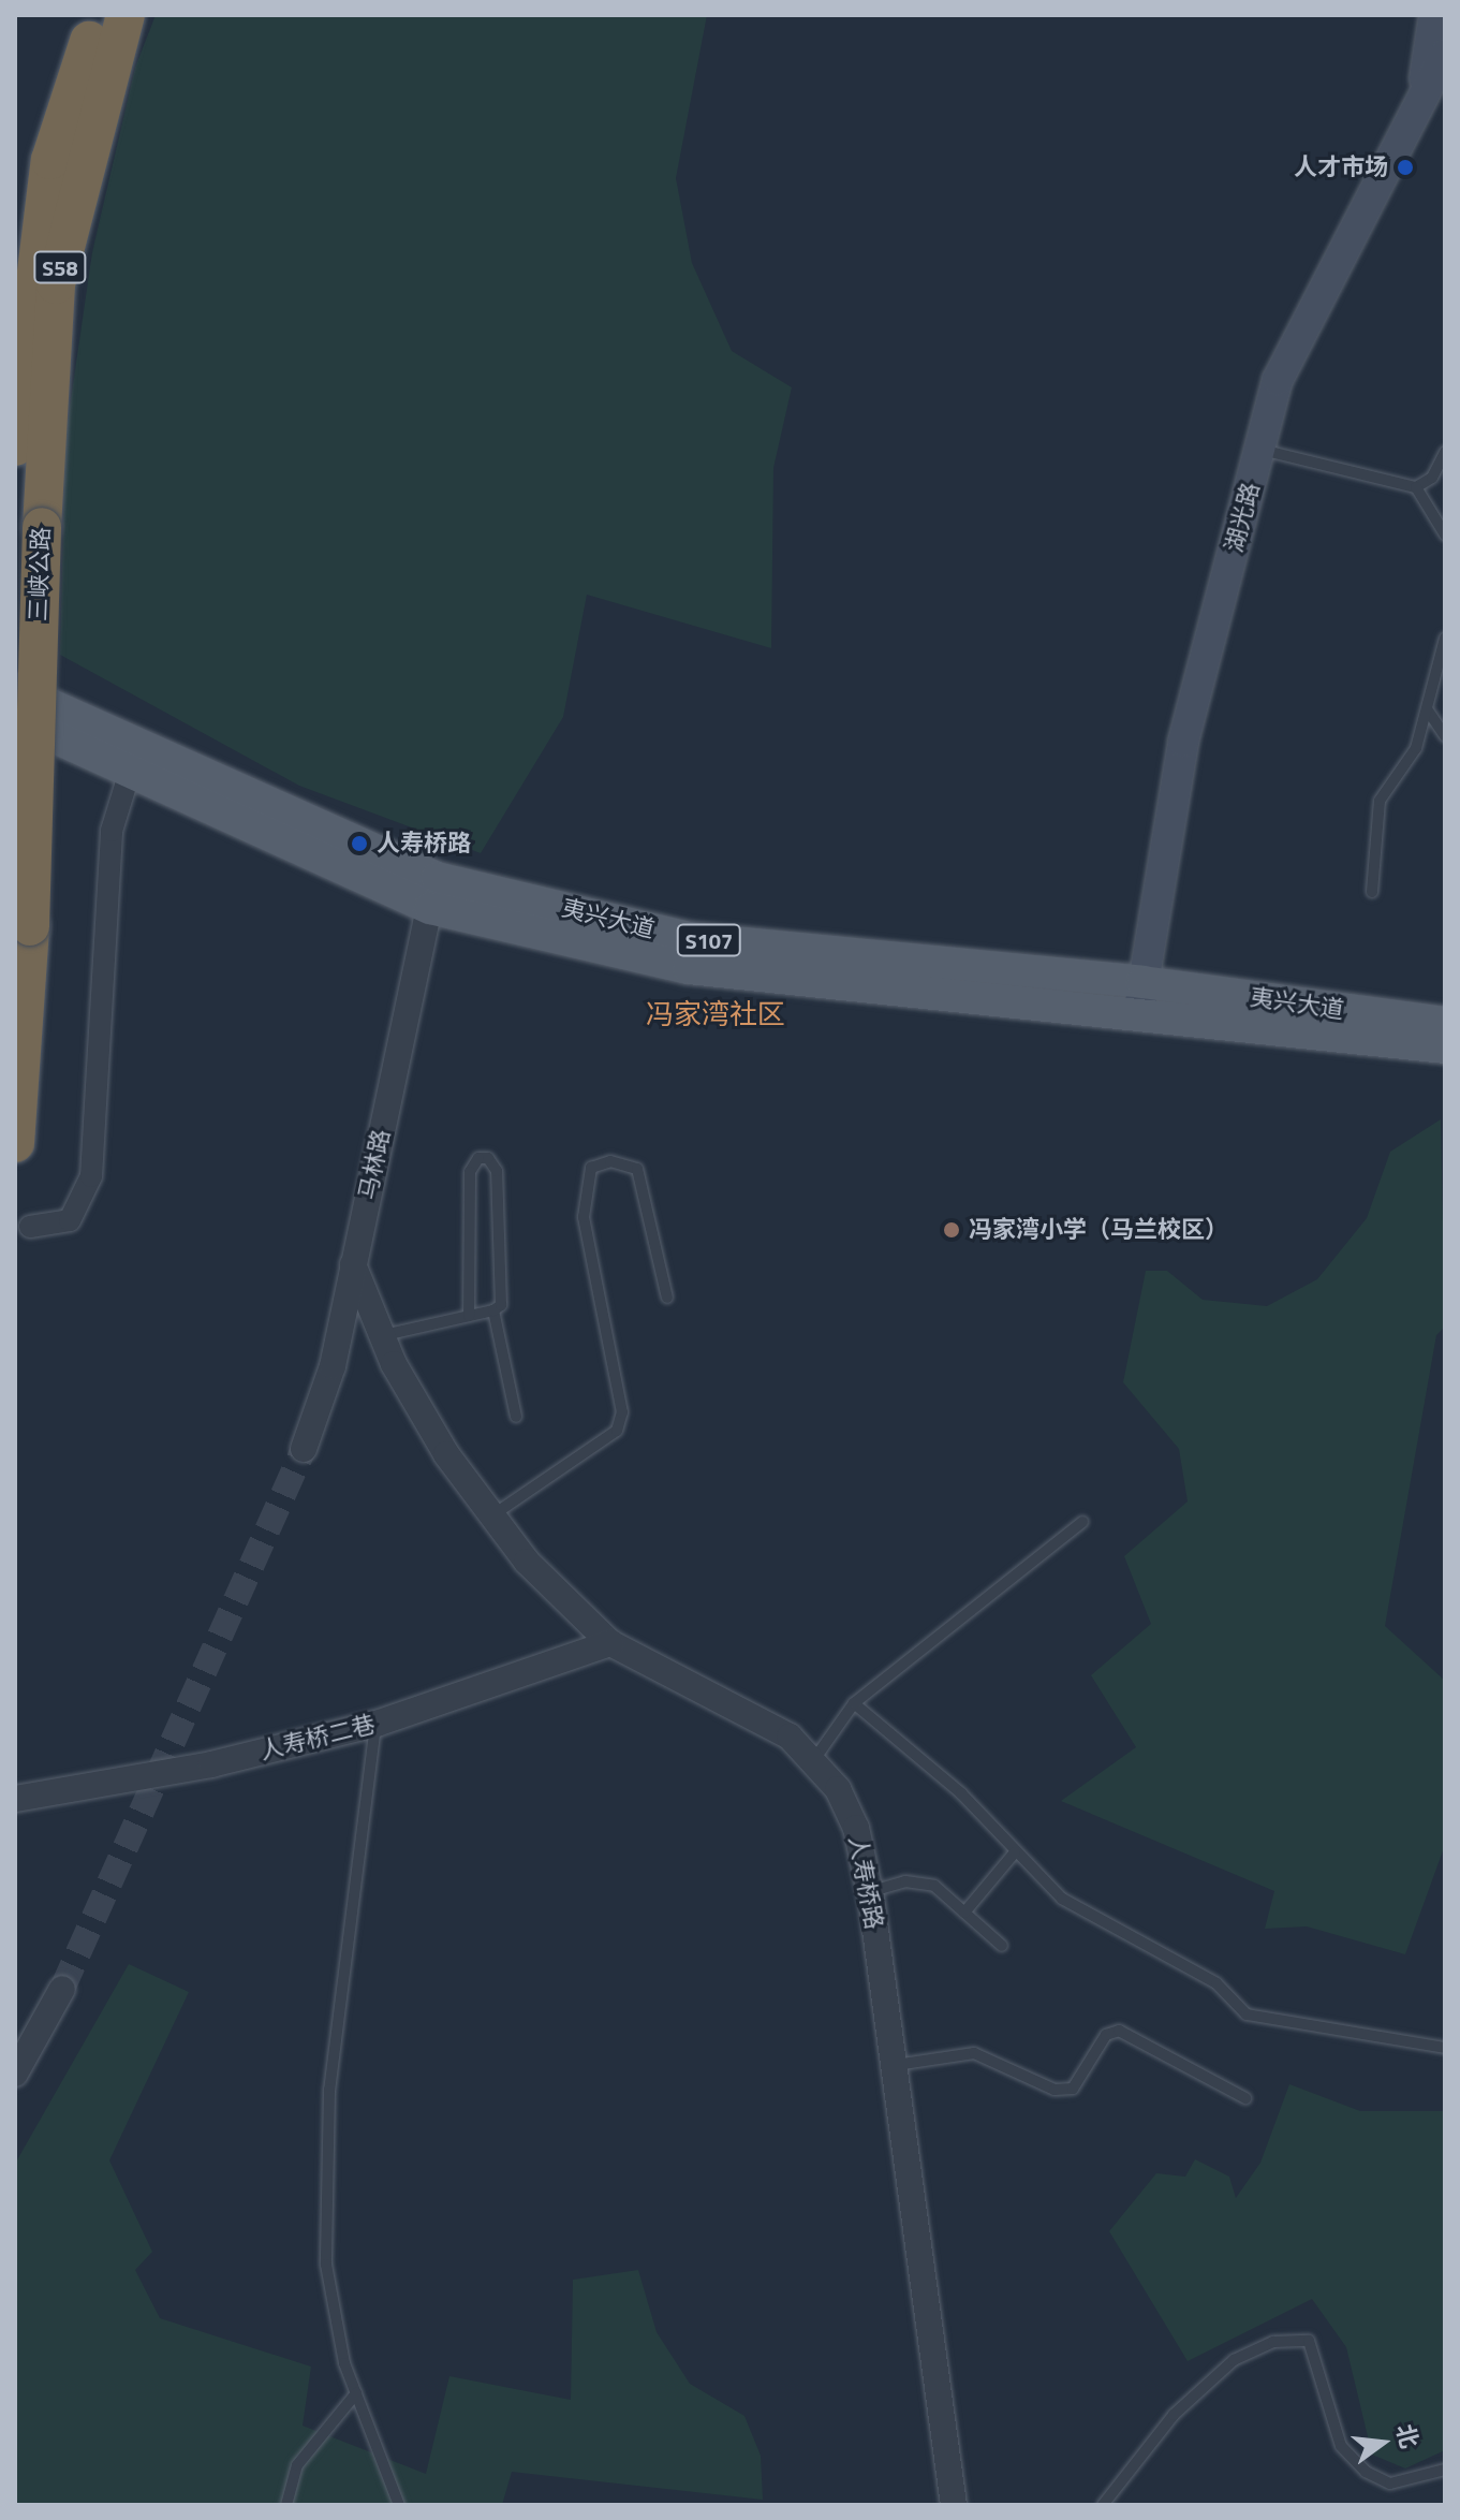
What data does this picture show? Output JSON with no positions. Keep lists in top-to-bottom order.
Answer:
{
  "streets": {
    "highway": ["S58", "三峡公路"],
    "main road": ["湖光路", "夷兴大道", "S107"],
    "street": ["马林路", "人寿桥二巷", "人寿桥路"]
  },
  "crossings": [
    ["湖光路", "夷兴大道"],
    ["夷兴大道", "马林路"]
  ],
  "districts": ["冯家湾社区"],
  "places": ["人才市场", "人寿桥路", "冯家湾小学（马兰校区）"],
  "north": "right"
}
